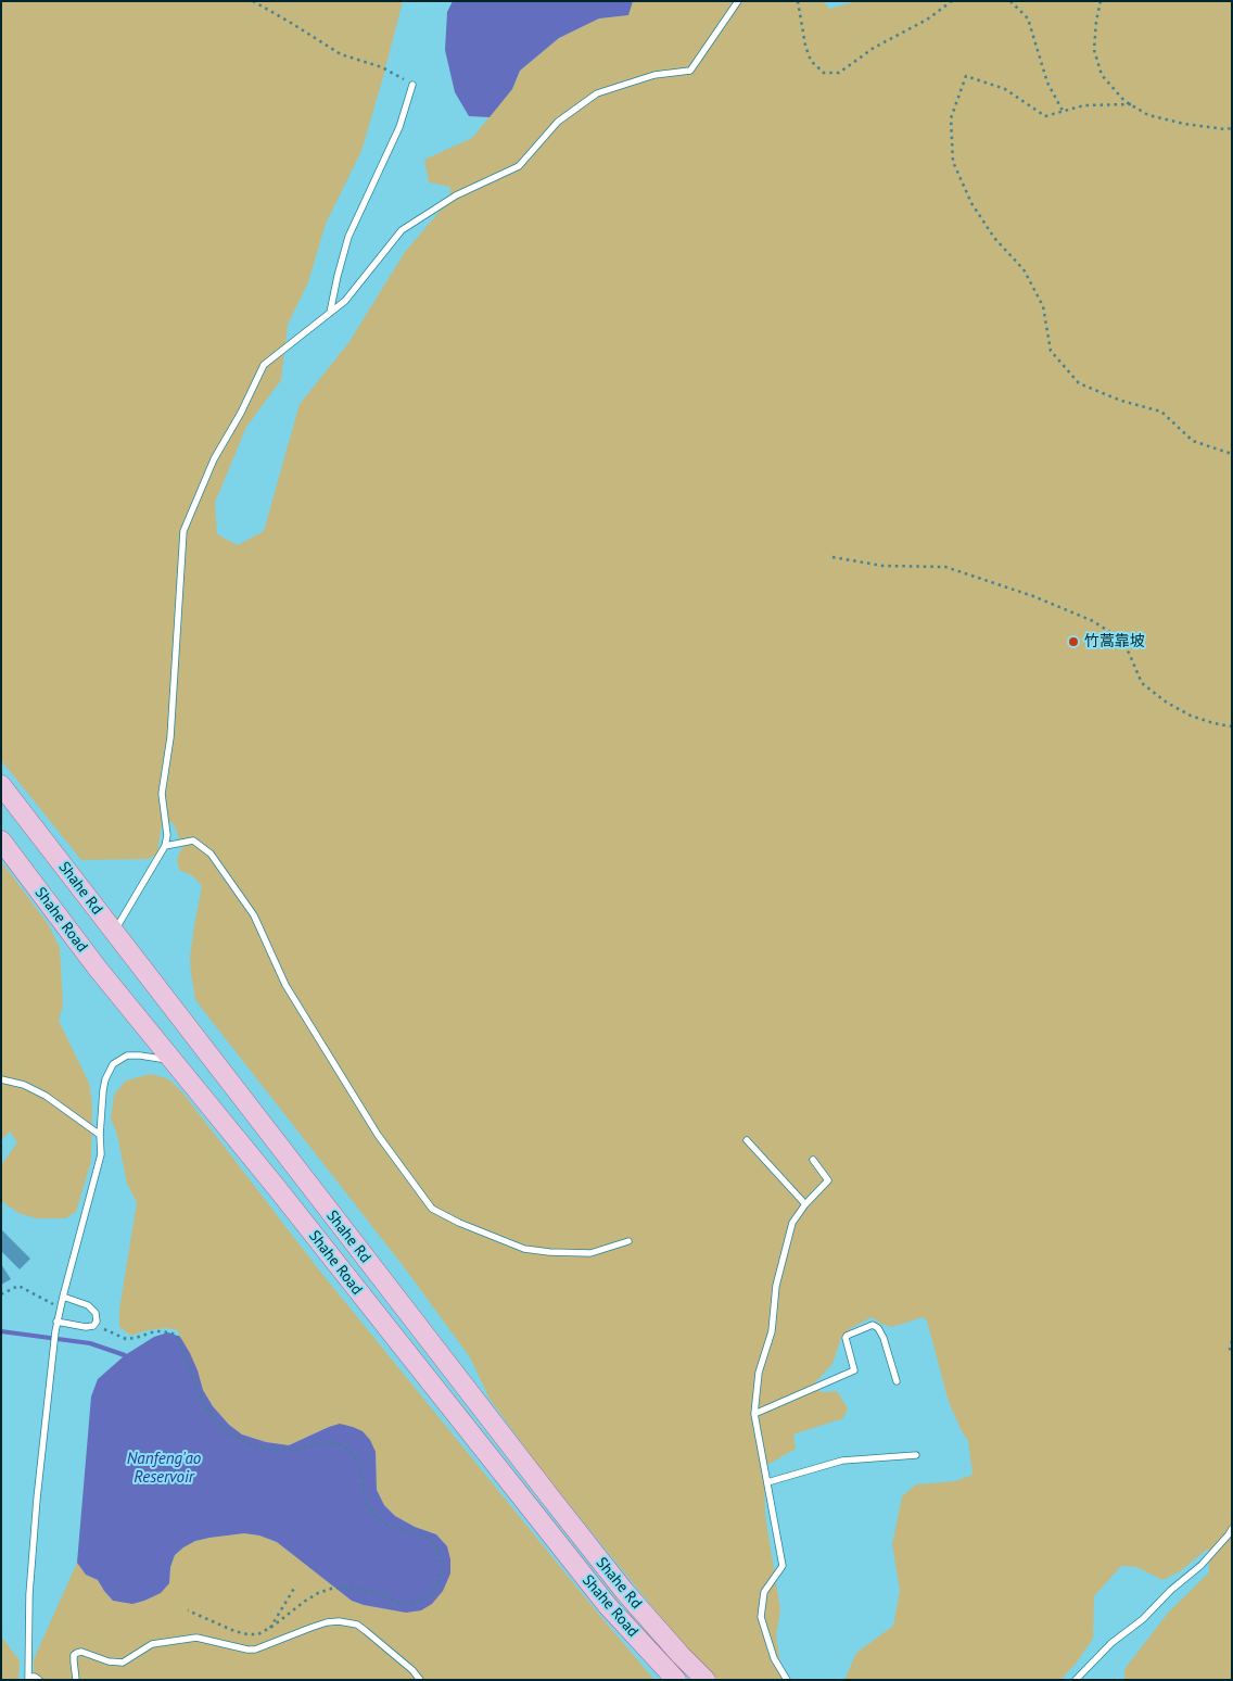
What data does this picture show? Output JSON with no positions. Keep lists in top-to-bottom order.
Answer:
{
  "streets": {
    "main road": ["Shahe Rd", "Shahe Road"]
  },
  "water": ["Nanfeng'ao Reservoir"],
  "places": ["竹蒿靠坡"]
}
